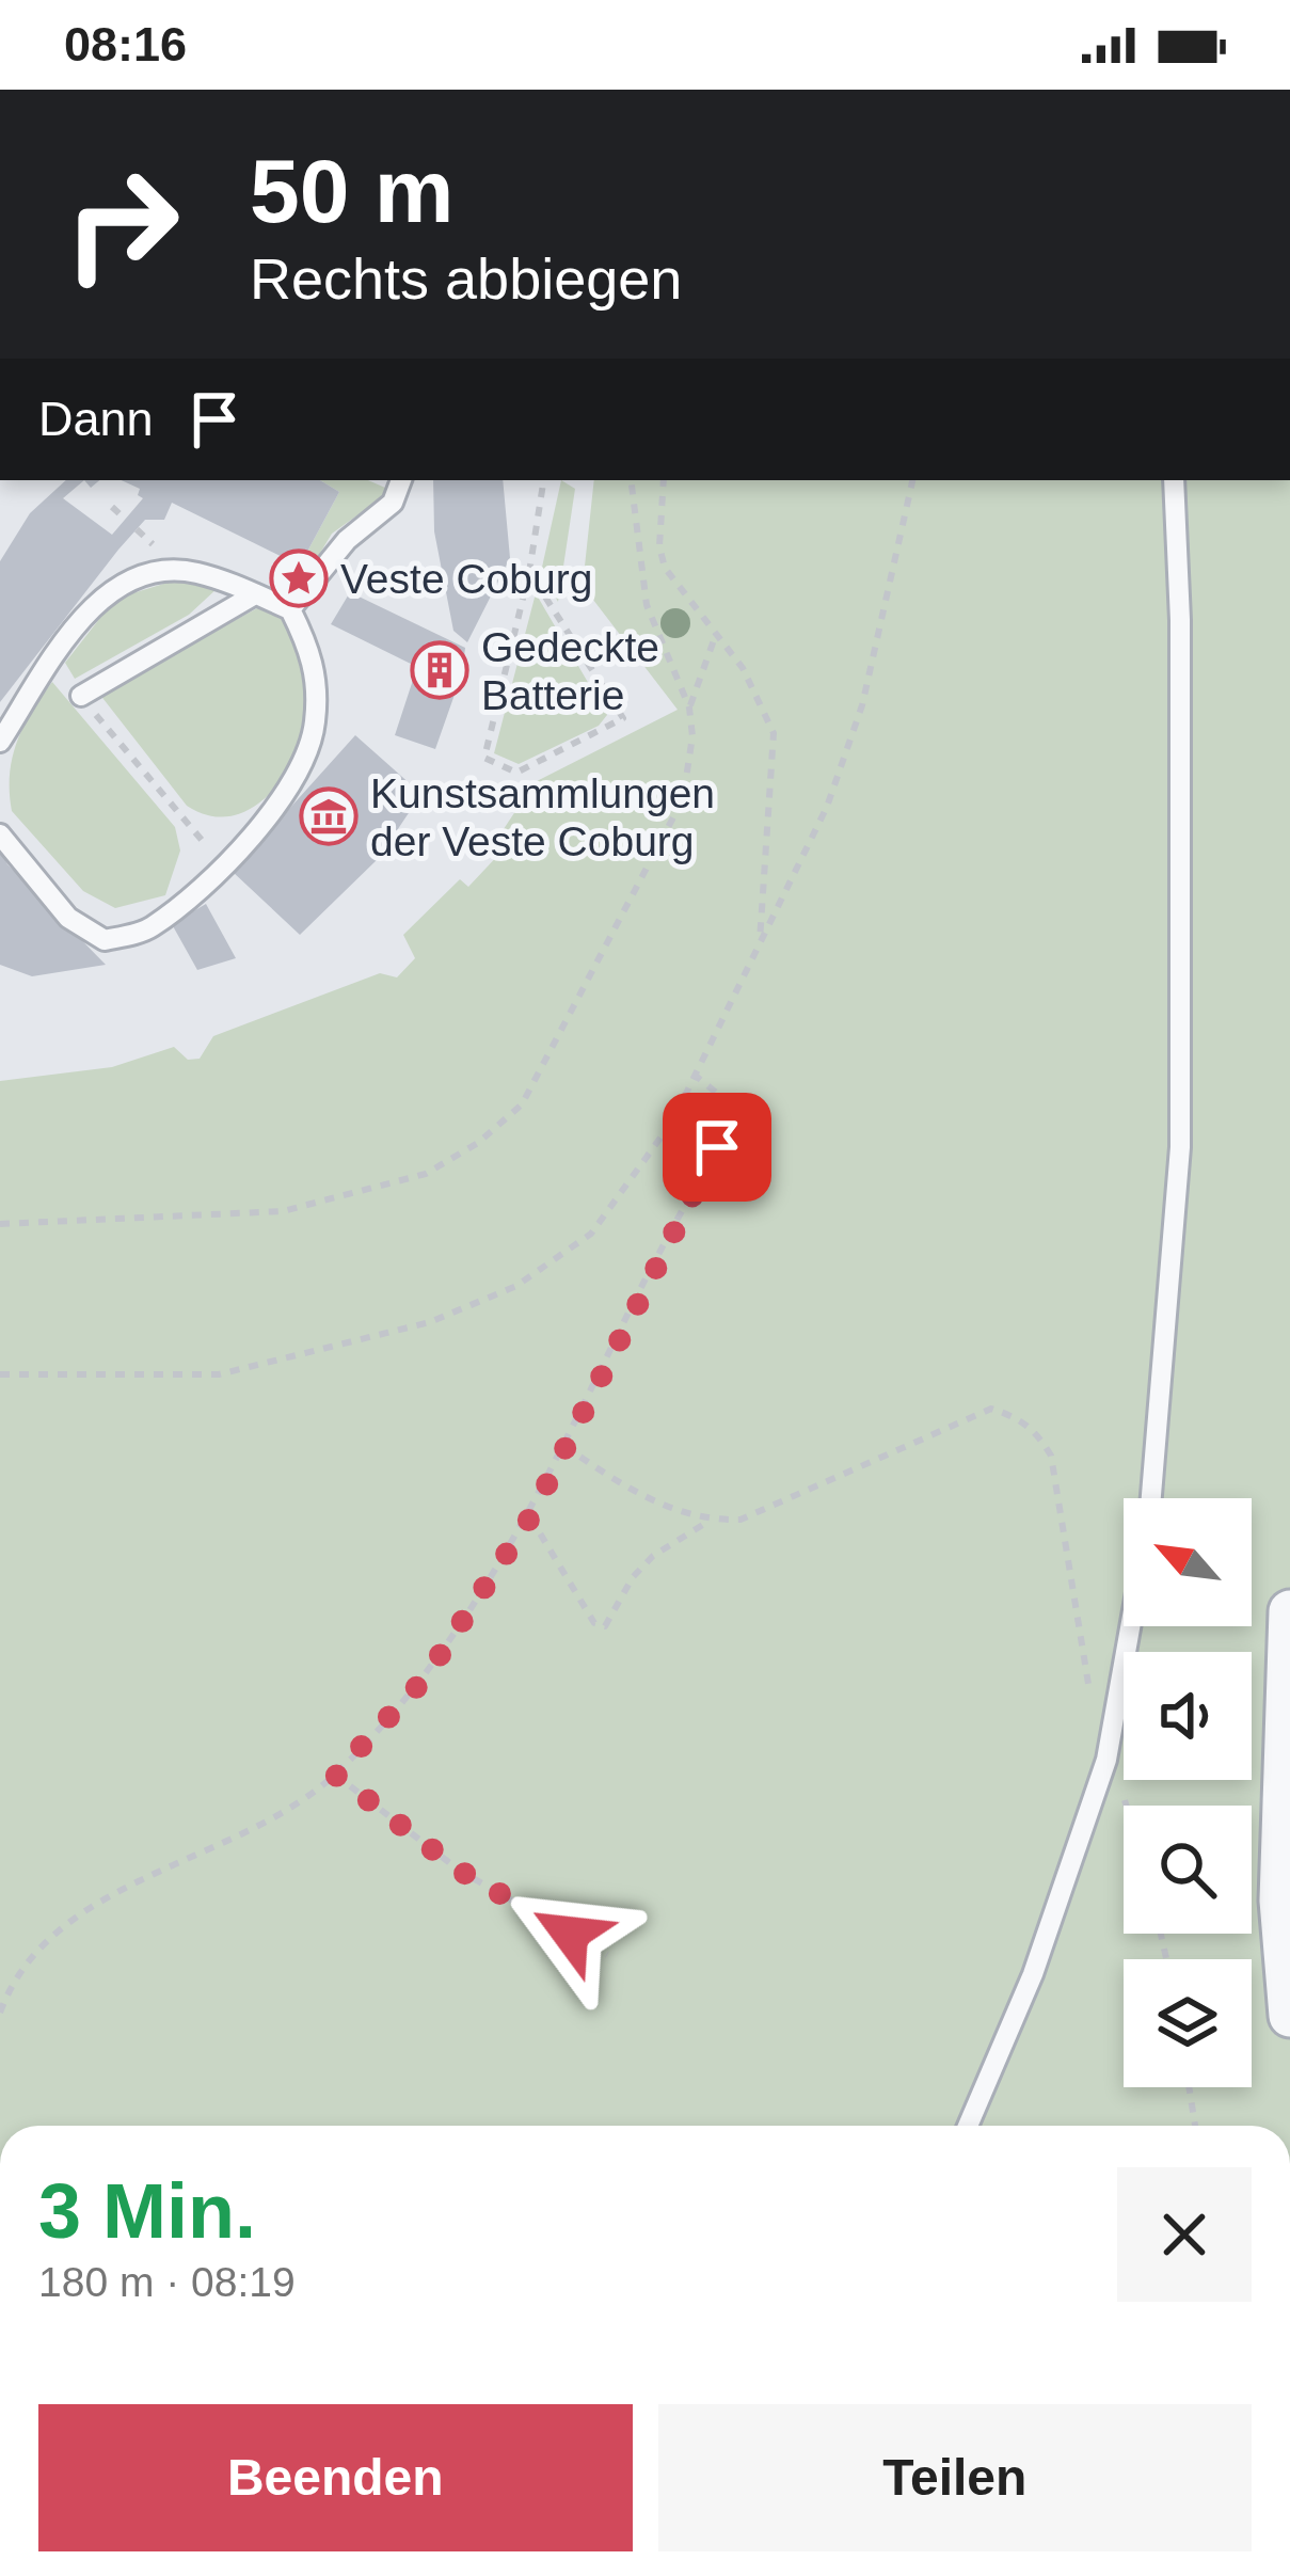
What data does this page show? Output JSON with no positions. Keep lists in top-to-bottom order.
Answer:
{
  "places": {
    "place": ["Veste Coburg"],
    "building": ["Gedeckte Batterie"],
    "museum": ["Kunstsammlungen der Veste Coburg"]
  },
  "north": "top left",
  "page": {
    "status": "08:16",
    "turn": ["50 m", "Rechts abbiegen"],
    "then": "Dann",
    "heading": ["3 Min.", "180 m · 08:19"],
    "buttons": ["Beenden", "Teilen"]
  }
}
